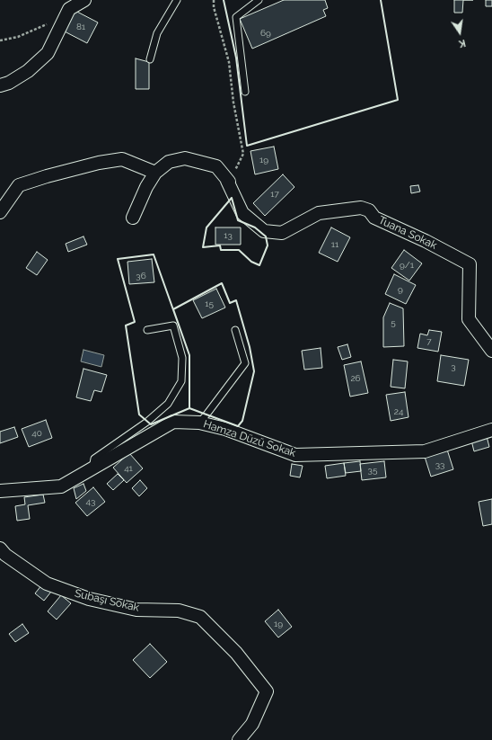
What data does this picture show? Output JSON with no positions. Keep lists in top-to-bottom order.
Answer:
{
  "streets": {
    "street": ["Tuana Sokak", "Hamza Düzü Sokak", "Subaşı Sokak"]
  },
  "house_numbers": [
    "81",
    "69",
    "19",
    "17",
    "13",
    "11",
    "9/1",
    "36",
    "9",
    "15",
    "5",
    "7",
    "3",
    "26",
    "24",
    "40",
    "33",
    "41",
    "35",
    "43",
    "19"
  ],
  "north": "bottom"
}
